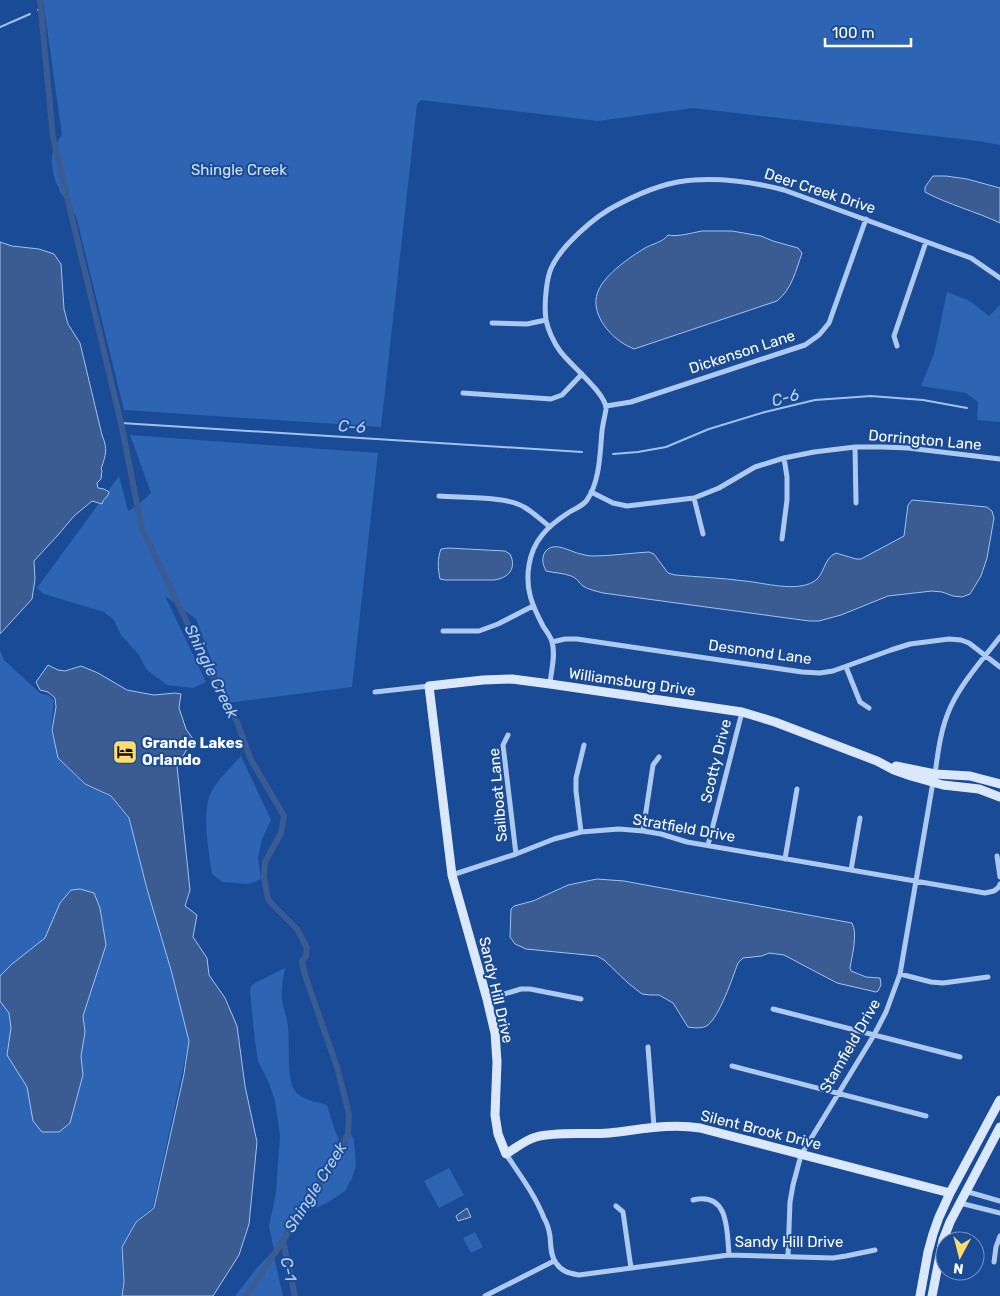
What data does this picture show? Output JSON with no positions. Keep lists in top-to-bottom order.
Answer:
{
  "streets": {
    "street": [
      "Deer Creek Drive",
      "Dickenson Lane",
      "Dorrington Lane",
      "Desmond Lane",
      "Williamsburg Drive",
      "Scotty Drive",
      "Sailboat Lane",
      "Stratfield Drive",
      "Sandy Hill Drive",
      "Stamfield Drive",
      "Silent Brook Drive"
    ]
  },
  "crossings": [
    ["Deer Creek Drive", "Dickenson Lane"],
    ["Williamsburg Drive", "Scotty Drive"],
    ["Williamsburg Drive", "Sandy Hill Drive"],
    ["Williamsburg Drive", "Stamfield Drive"],
    ["Scotty Drive", "Stratfield Drive"],
    ["Sailboat Lane", "Stratfield Drive"],
    ["Stratfield Drive", "Sandy Hill Drive"],
    ["Stratfield Drive", "Stamfield Drive"],
    ["Sandy Hill Drive", "Stamfield Drive"],
    ["Sandy Hill Drive", "Silent Brook Drive"],
    ["Stamfield Drive", "Silent Brook Drive"]
  ],
  "water": ["C-6", "Shingle Creek", "C-1"],
  "parks": ["Shingle Creek"],
  "places": {
    "hotel": ["Grande Lakes Orlando"]
  },
  "scale_bar": "100 m",
  "north": "bottom"
}
